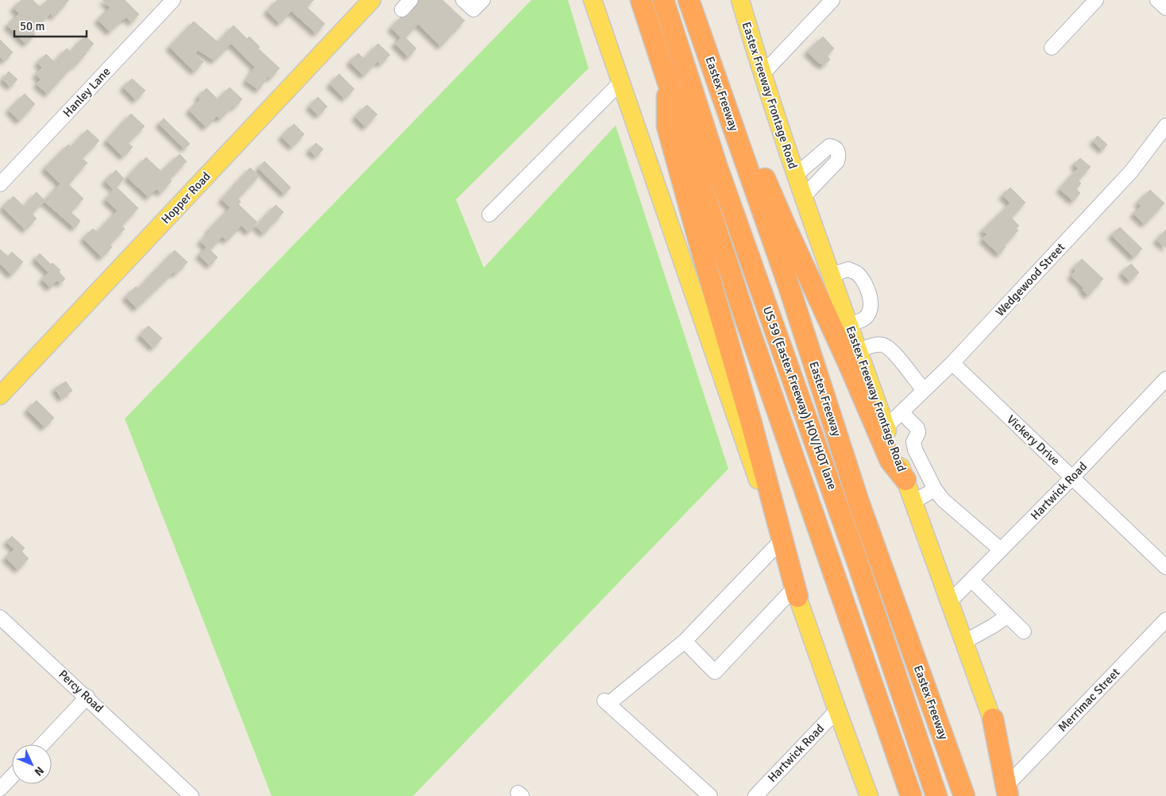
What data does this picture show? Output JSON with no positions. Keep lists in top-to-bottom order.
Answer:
{
  "streets": {
    "highway": ["Eastex Freeway", "US 59 (Eastex Freeway) HOV/HOT lane"],
    "main road": ["Eastex Freeway Frontage Road", "Hopper Road"],
    "street": [
      "Hanley Lane",
      "Wedgewood Street",
      "Vickery Drive",
      "Hartwick Road",
      "Percy Road",
      "Merrimac Street"
    ]
  },
  "crossings": [
    ["Eastex Freeway Frontage Road", "Wedgewood Street"],
    ["Eastex Freeway Frontage Road", "Hartwick Road"],
    ["Wedgewood Street", "Vickery Drive"],
    ["Vickery Drive", "Hartwick Road"]
  ],
  "scale_bar": "50 m",
  "north": "bottom right"
}
